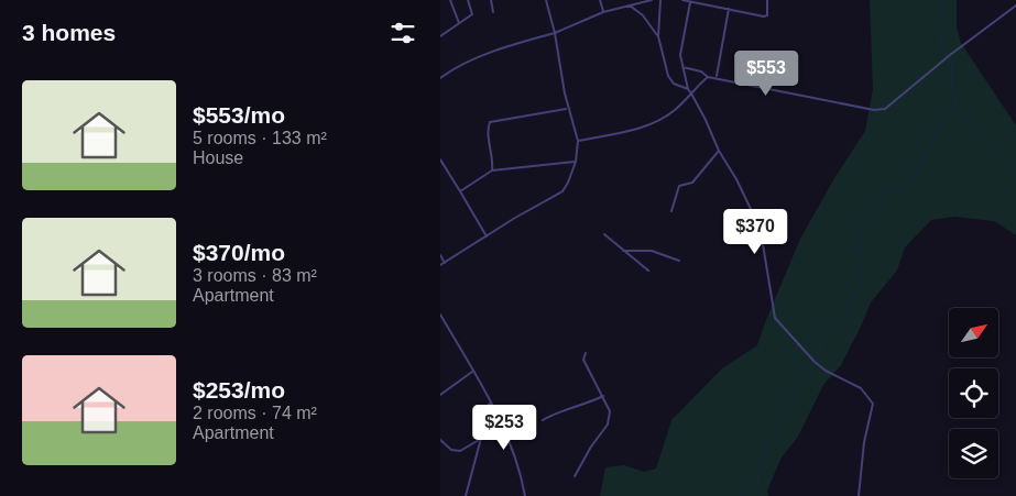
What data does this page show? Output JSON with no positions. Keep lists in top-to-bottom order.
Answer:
{
  "north": "top right",
  "page": {
    "heading": "3 homes",
    "price": ["$553", "$370", "$253"],
    "list": [
      {
        "name": "$553/mo",
        "note": "5 rooms · 133 m² · House"
      },
      {
        "name": "$370/mo",
        "note": "3 rooms · 83 m² · Apartment"
      },
      {
        "name": "$253/mo",
        "note": "2 rooms · 74 m² · Apartment"
      }
    ]
  }
}
